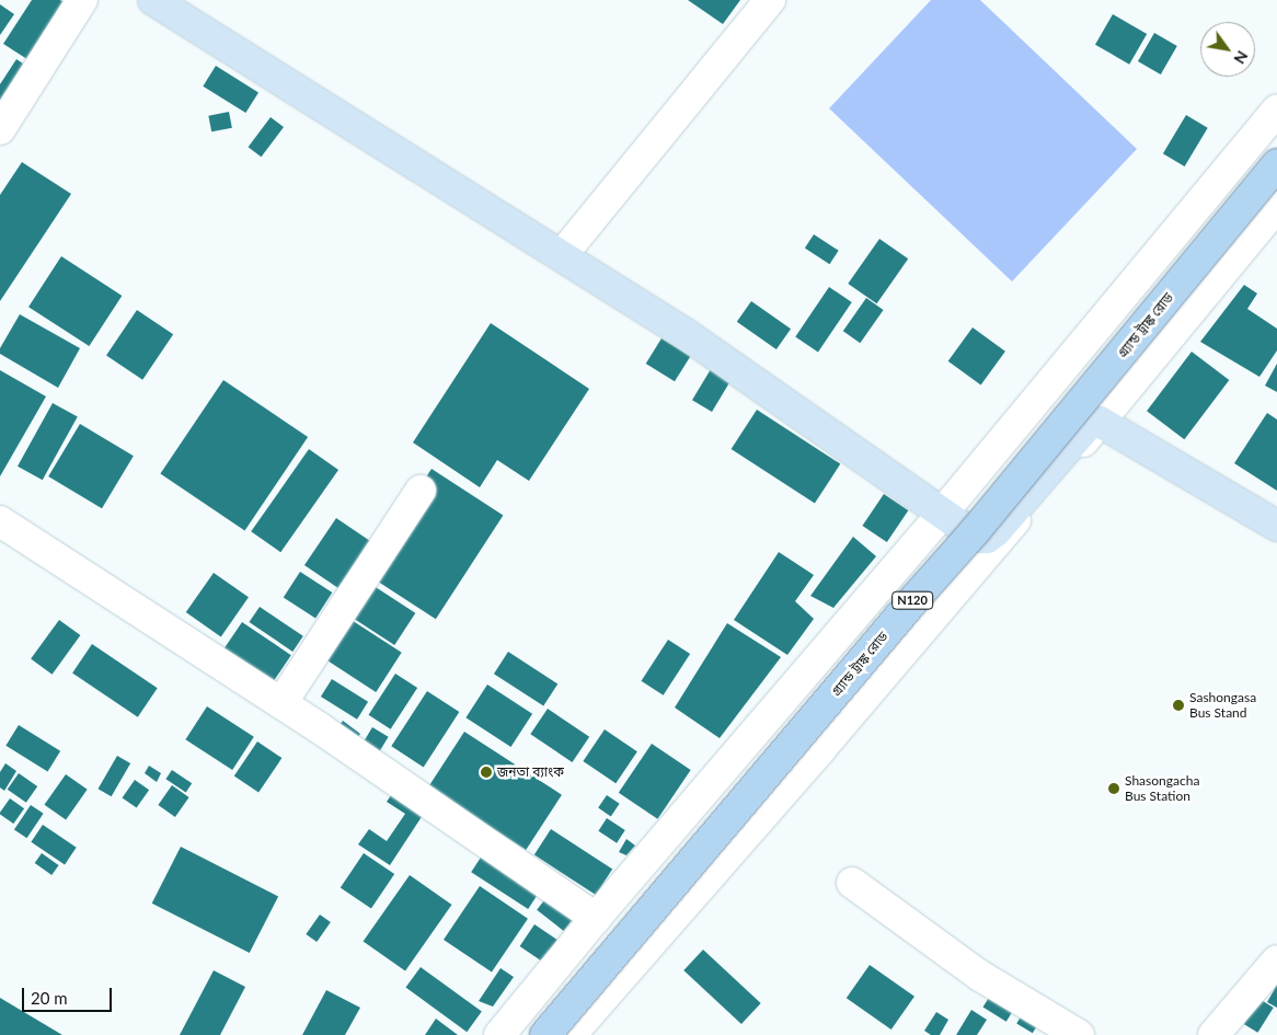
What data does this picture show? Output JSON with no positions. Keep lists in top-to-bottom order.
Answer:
{
  "streets": {
    "highway": ["গ্র্যান্ড ট্রাঙ্ক রোড", "N120"]
  },
  "places": ["Sashongasa Bus Stand", "জনতা ব্যাংক", "Shasongacha Bus Station"],
  "scale_bar": "20 m",
  "north": "bottom right"
}
